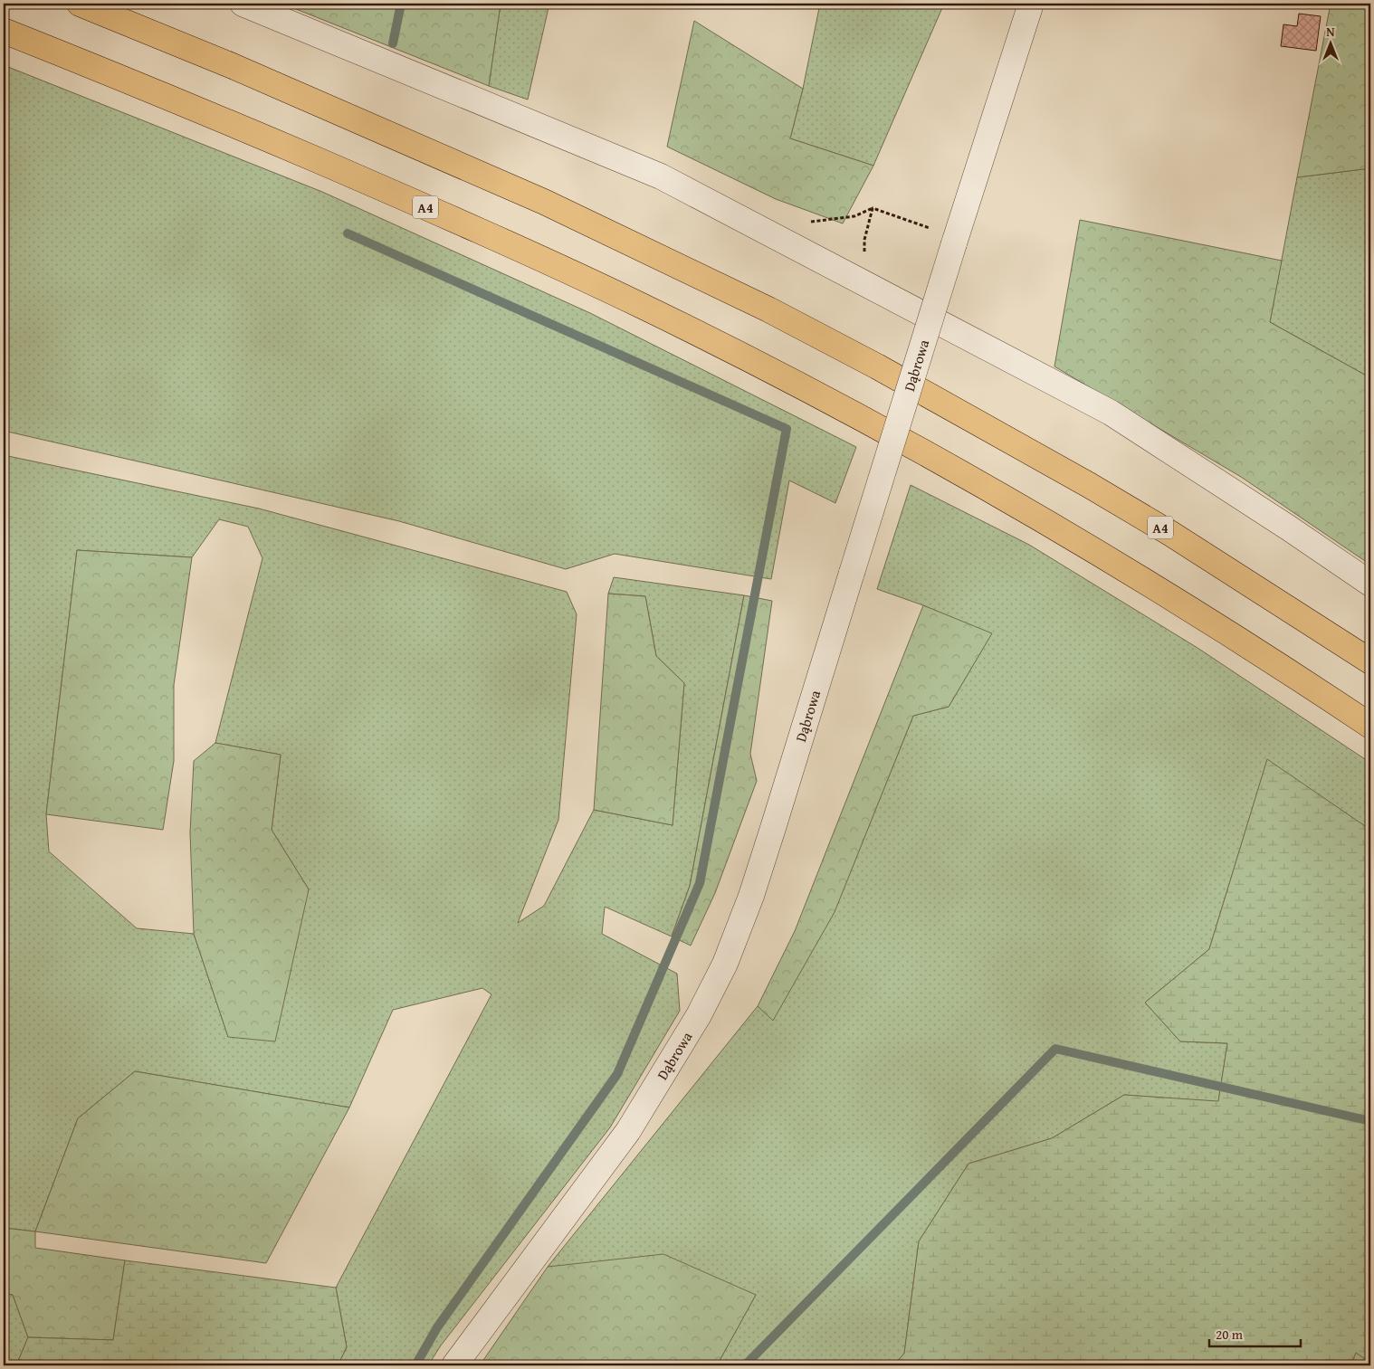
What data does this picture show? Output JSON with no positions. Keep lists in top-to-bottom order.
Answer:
{
  "streets": {
    "highway": ["A4"],
    "street": ["Dąbrowa"]
  },
  "scale_bar": "20 m",
  "north": "top"
}
